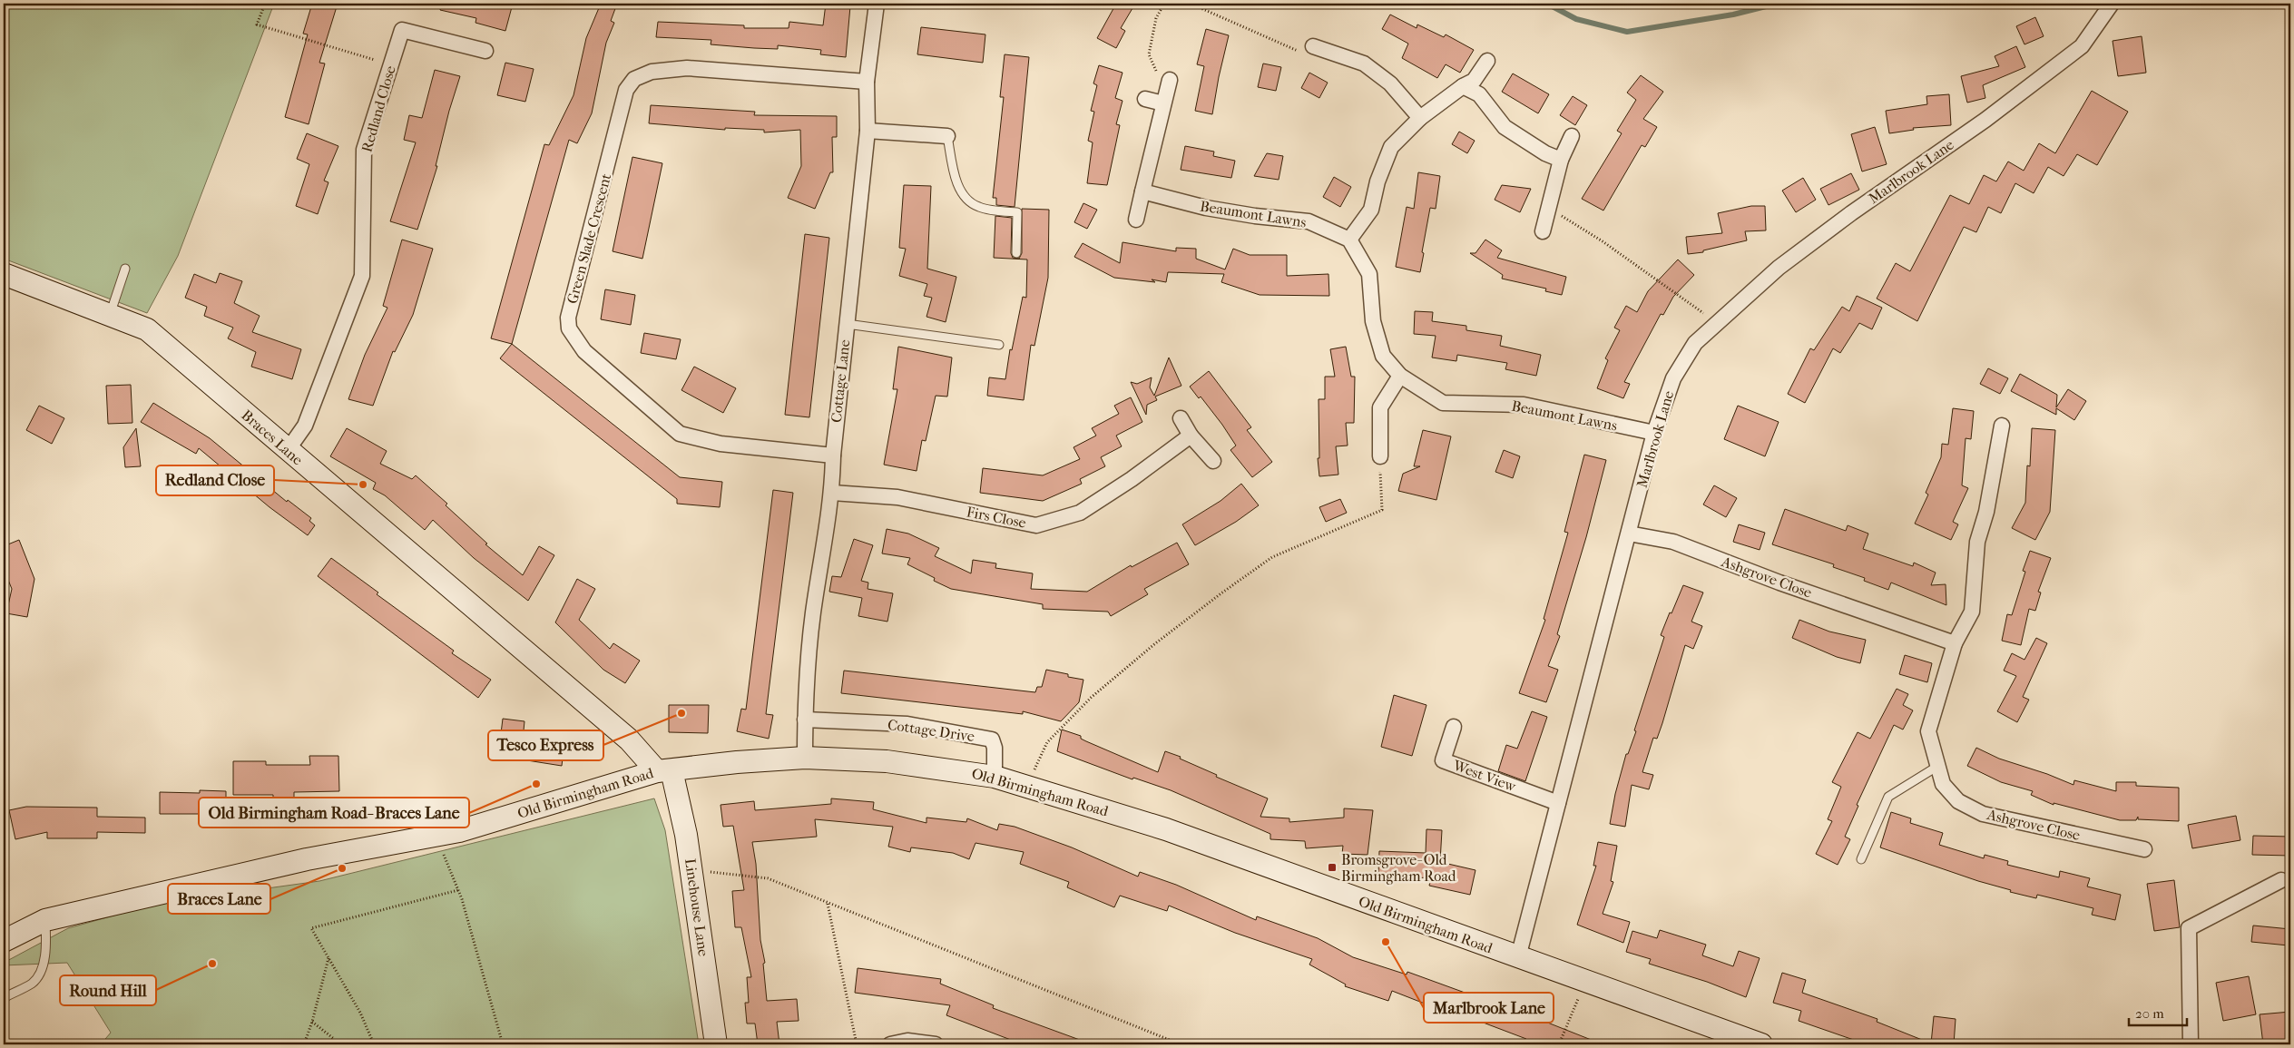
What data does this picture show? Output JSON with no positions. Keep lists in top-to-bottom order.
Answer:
{
  "streets": {
    "main road": ["Braces Lane", "Old Birmingham Road", "Linehouse Lane"],
    "street": [
      "Redland Close",
      "Marlbrook Lane",
      "Beaumont Lawns",
      "Green Slade Crescent",
      "Cottage Lane",
      "Firs Close",
      "Ashgrove Close",
      "Cottage Drive",
      "West View"
    ]
  },
  "crossings": [
    ["Redland Close", "Braces Lane"],
    ["Marlbrook Lane", "Beaumont Lawns"],
    ["Marlbrook Lane", "Ashgrove Close"],
    ["Marlbrook Lane", "West View"],
    ["Marlbrook Lane", "Old Birmingham Road"],
    ["Green Slade Crescent", "Cottage Lane"],
    ["Cottage Lane", "Firs Close"],
    ["Cottage Lane", "Cottage Drive"],
    ["Cottage Lane", "Old Birmingham Road"],
    ["Braces Lane", "Old Birmingham Road"],
    ["Braces Lane", "Linehouse Lane"],
    ["Cottage Drive", "Old Birmingham Road"],
    ["Old Birmingham Road", "Linehouse Lane"]
  ],
  "places": {
    "other": [
      "Redland Close",
      "Tesco Express",
      "Old Birmingham Road- Braces Lane",
      "Braces Lane",
      "Marlbrook Lane",
      "Round Hill"
    ],
    "transit": ["Bromsgrove- Old Birmingham Road"]
  },
  "scale_bar": "20 m"
}
